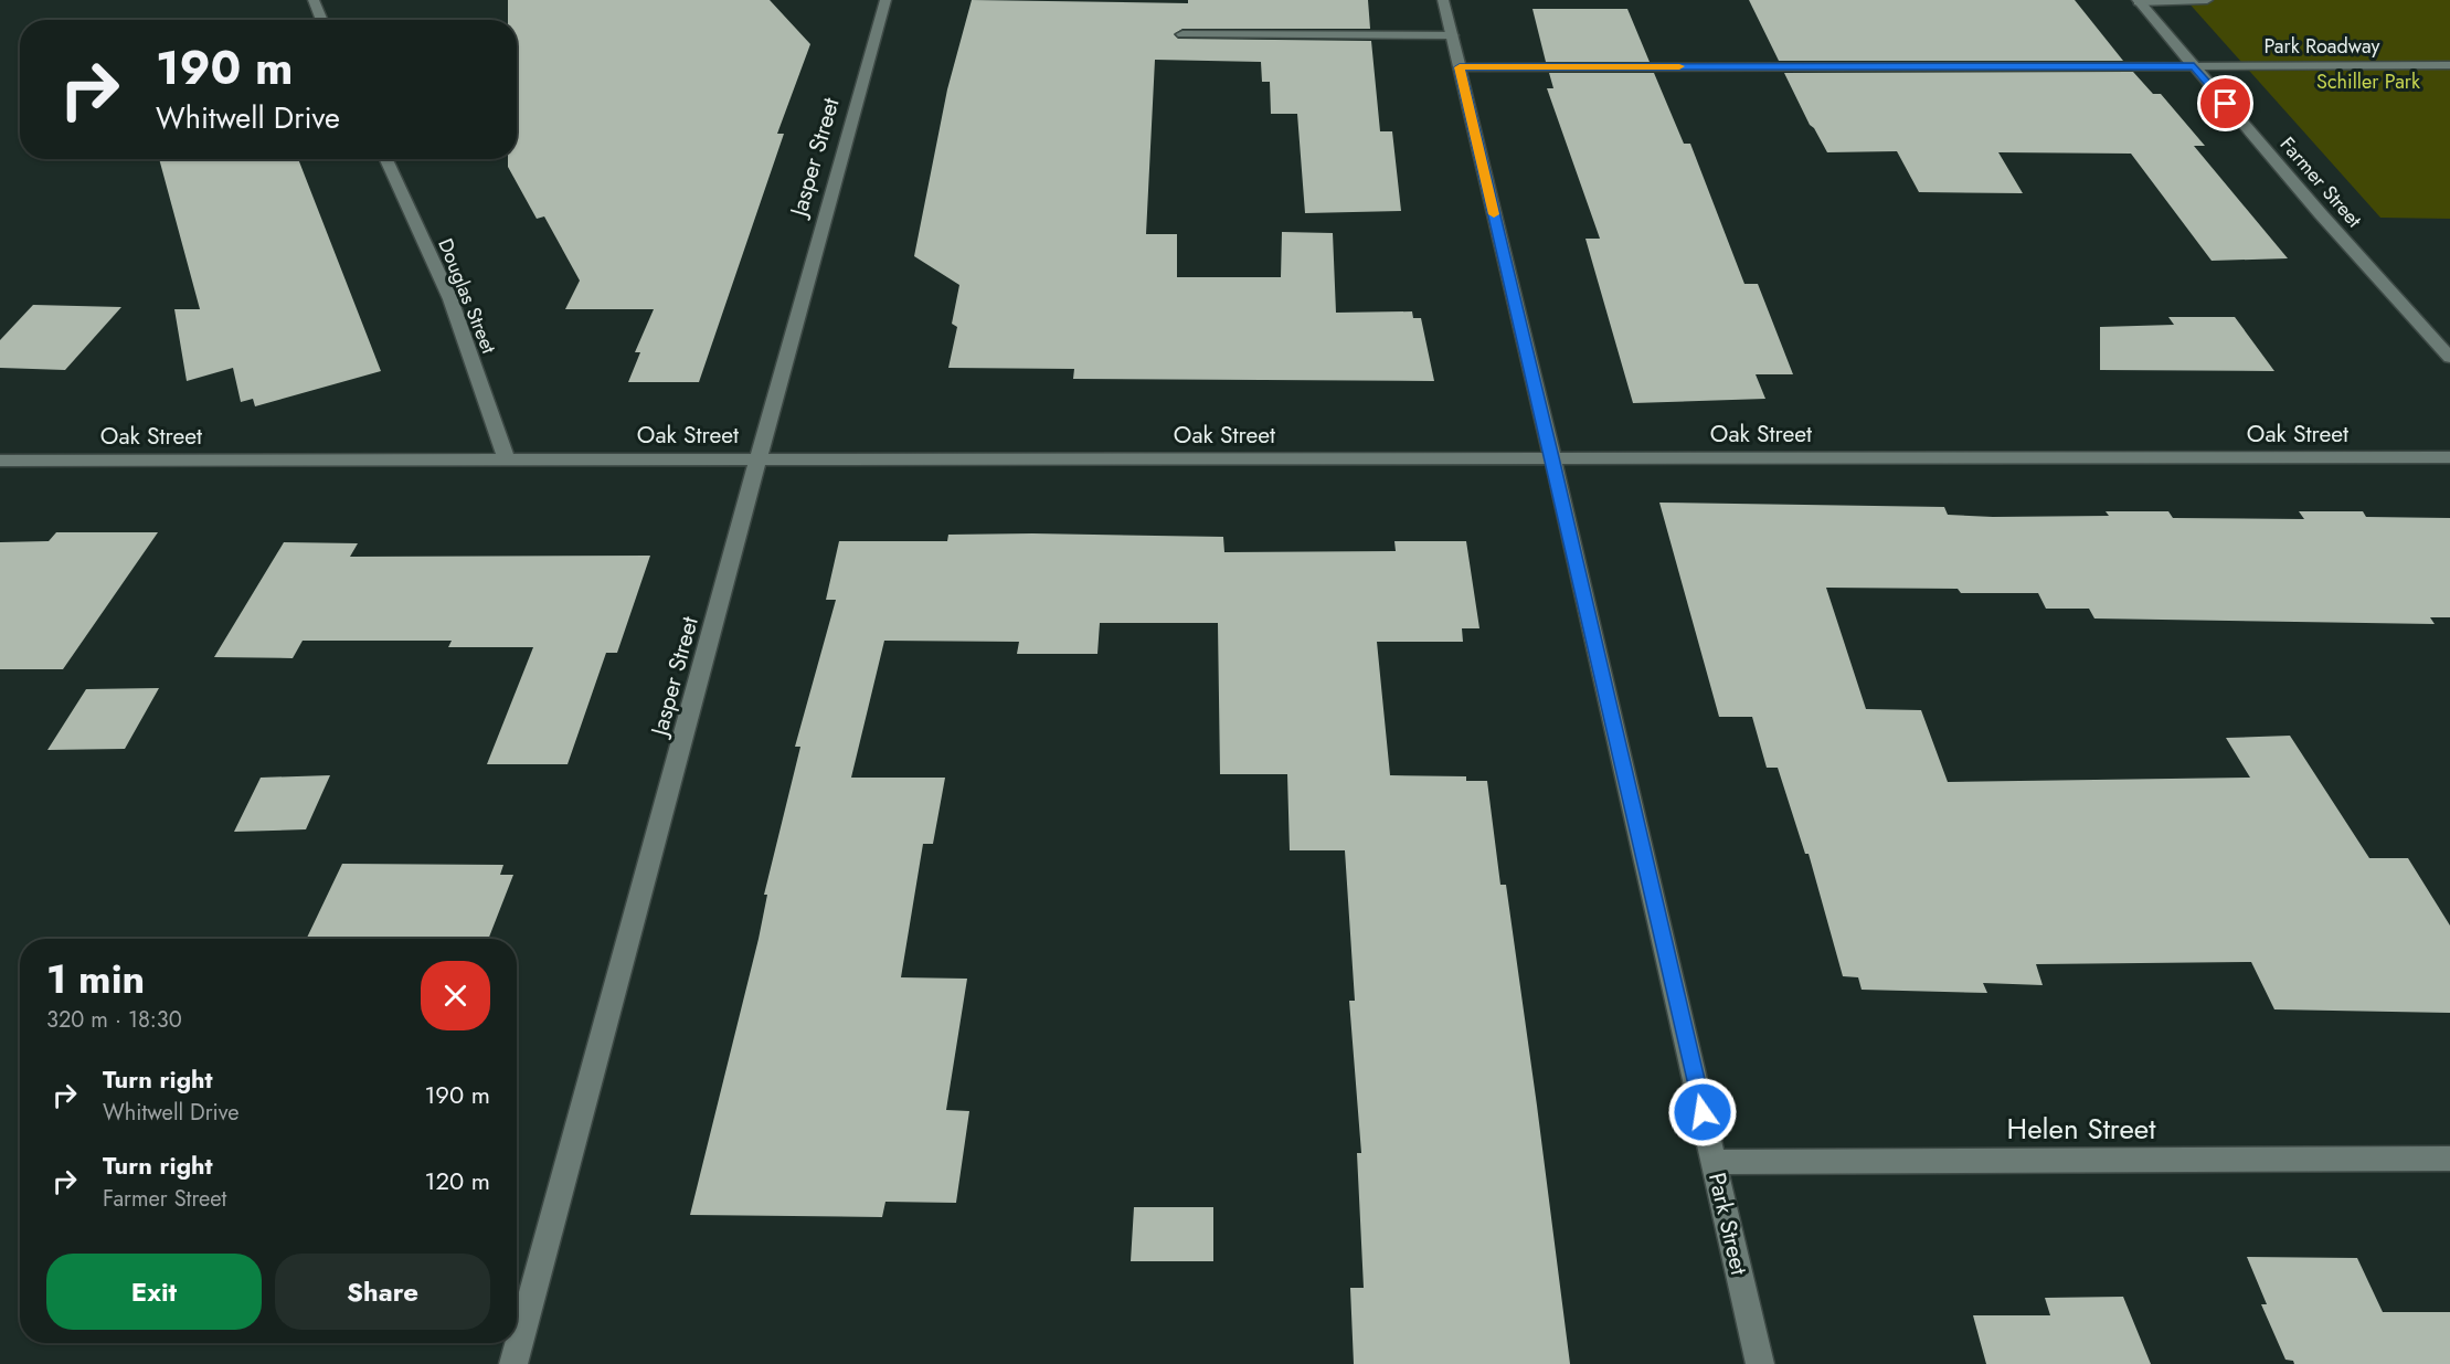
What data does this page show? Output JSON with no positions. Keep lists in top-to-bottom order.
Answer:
{
  "streets": {
    "street": [
      "Park Roadway",
      "Jasper Street",
      "Farmer Street",
      "Douglas Street",
      "Oak Street",
      "Helen Street",
      "Park Street"
    ]
  },
  "crossings": [
    ["Park Roadway", "Farmer Street"],
    ["Park Roadway", "Park Street"],
    ["Jasper Street", "Oak Street"],
    ["Douglas Street", "Oak Street"],
    ["Oak Street", "Park Street"],
    ["Helen Street", "Park Street"]
  ],
  "parks": ["Schiller Park"],
  "page": {
    "turn": ["190 m", "Whitwell Drive"],
    "heading": ["1 min", "320 m · 18:30"],
    "list": [
      {
        "name": "Turn right",
        "note": "Whitwell Drive",
        "value": "190 m"
      },
      {
        "name": "Turn right",
        "note": "Farmer Street",
        "value": "120 m"
      }
    ],
    "buttons": ["Exit", "Share"]
  }
}
